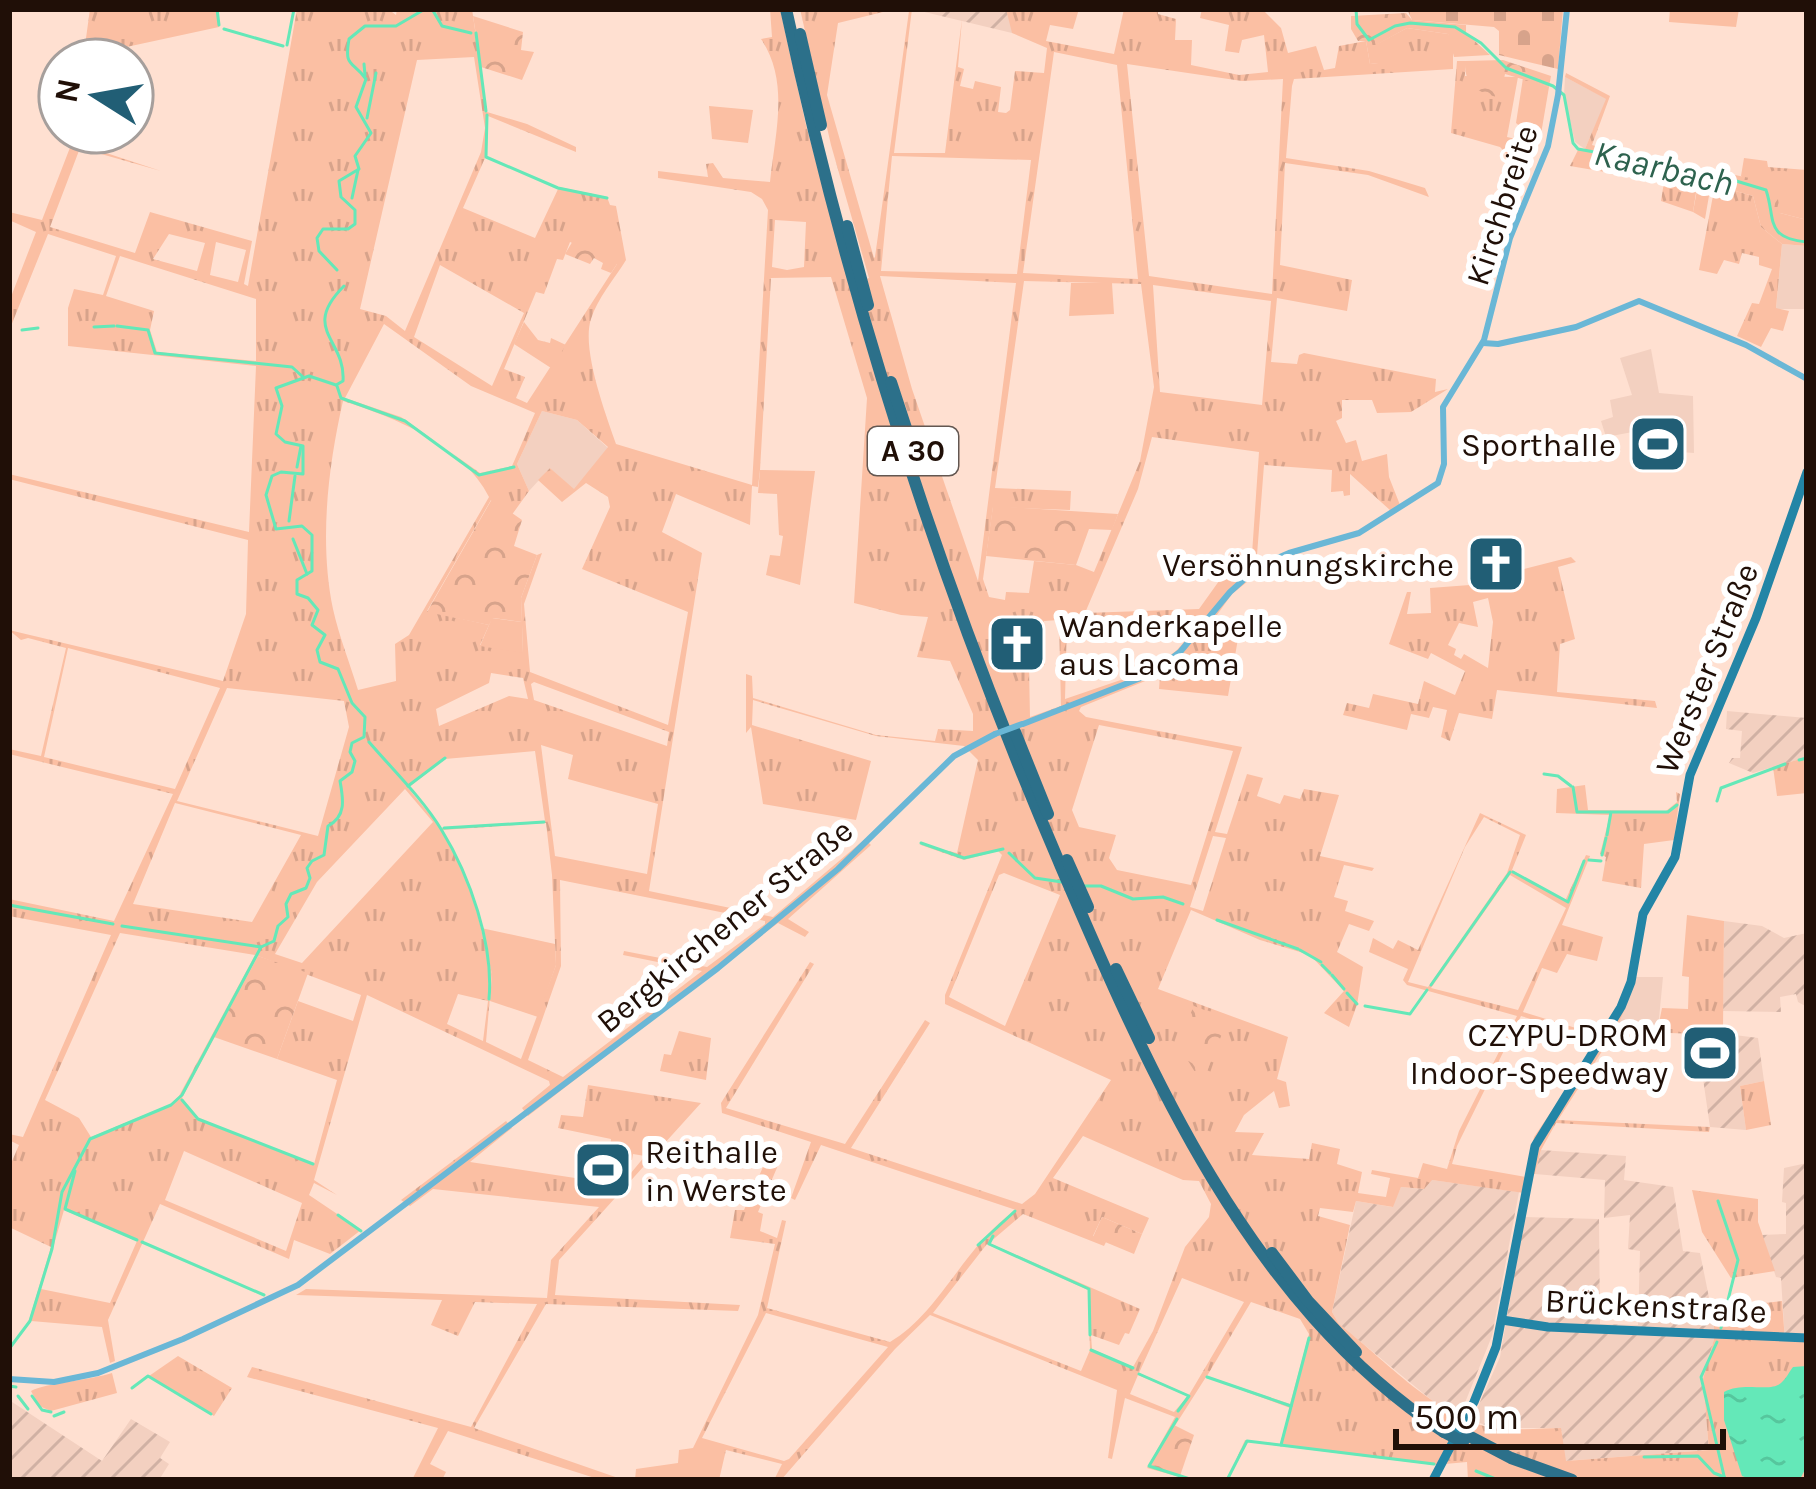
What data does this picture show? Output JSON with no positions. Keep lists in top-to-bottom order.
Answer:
{
  "streets": {
    "highway": ["A 30"],
    "main road": ["Werster Straße", "Brückenstraße"],
    "street": ["Kirchbreite", "Bergkirchener Straße"]
  },
  "crossings": [
    ["Kirchbreite", "Bergkirchener Straße"],
    ["Werster Straße", "Brückenstraße"]
  ],
  "water": ["Kaarbach"],
  "places": {
    "sports": ["Sporthalle", "CZYPU-DROM Indoor-Speedway", "Reithalle in Werste"],
    "church": ["Versöhnungskirche", "Wanderkapelle aus Lacoma"]
  },
  "scale_bar": "500 m",
  "north": "left"
}
